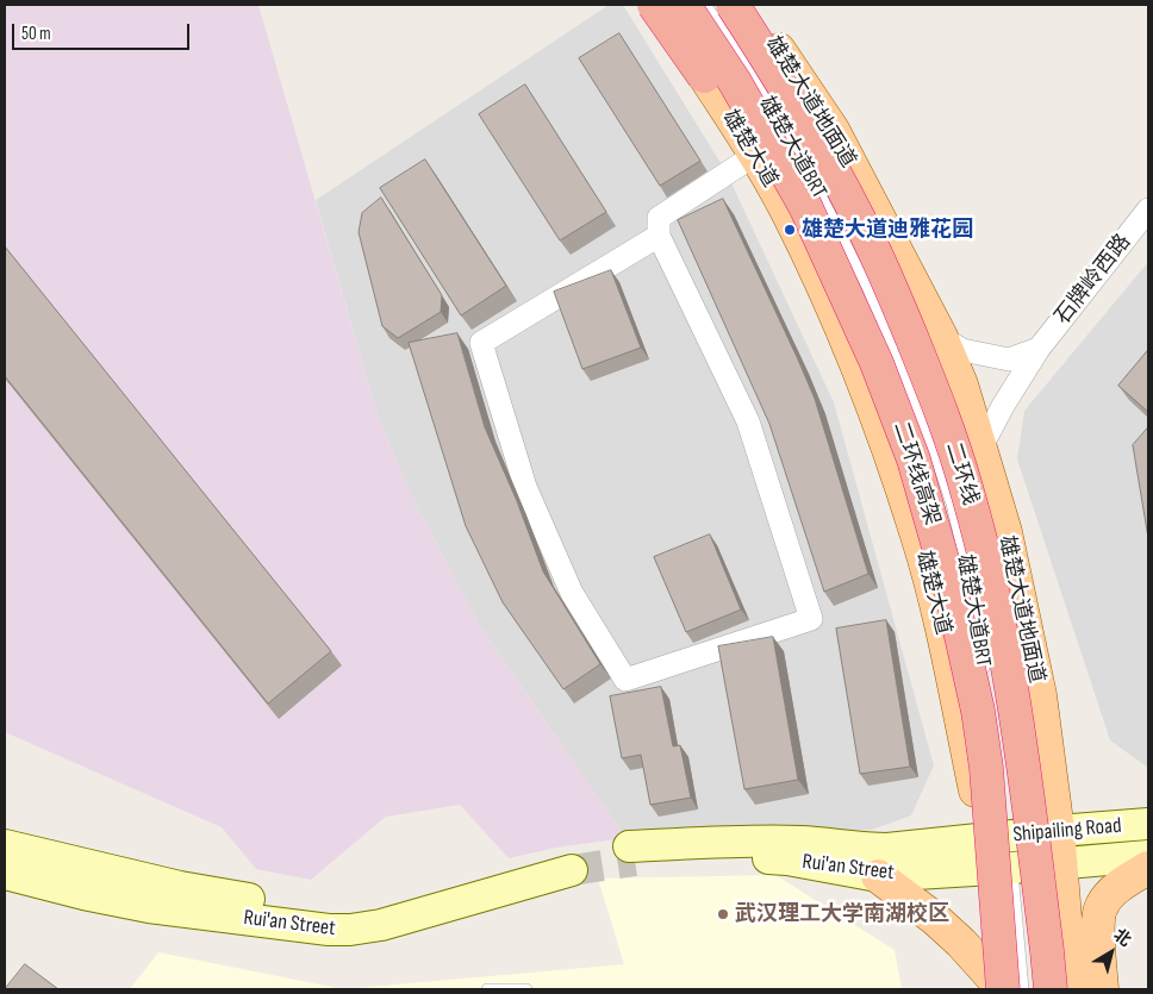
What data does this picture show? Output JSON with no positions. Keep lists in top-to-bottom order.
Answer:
{
  "streets": {
    "highway": ["二环线高架", "二环线"],
    "main road": [
      "雄楚大道地面道",
      "雄楚大道",
      "Shipailing Road",
      "Rui'an Street"
    ],
    "street": ["石牌岭西路"],
    "lane": ["雄楚大道BRT"]
  },
  "crossings": [
    ["雄楚大道地面道", "石牌岭西路"],
    ["雄楚大道地面道", "Shipailing Road"],
    ["雄楚大道地面道", "Rui'an Street"],
    ["雄楚大道", "二环线高架"],
    ["雄楚大道", "Shipailing Road"],
    ["雄楚大道", "Rui'an Street"],
    ["二环线高架", "Shipailing Road"],
    ["二环线高架", "Rui'an Street"],
    ["Shipailing Road", "Rui'an Street"]
  ],
  "places": ["雄楚大道迪雅花园", "武汉理工大学南湖校区"],
  "scale_bar": "50 m",
  "north": "top right"
}
